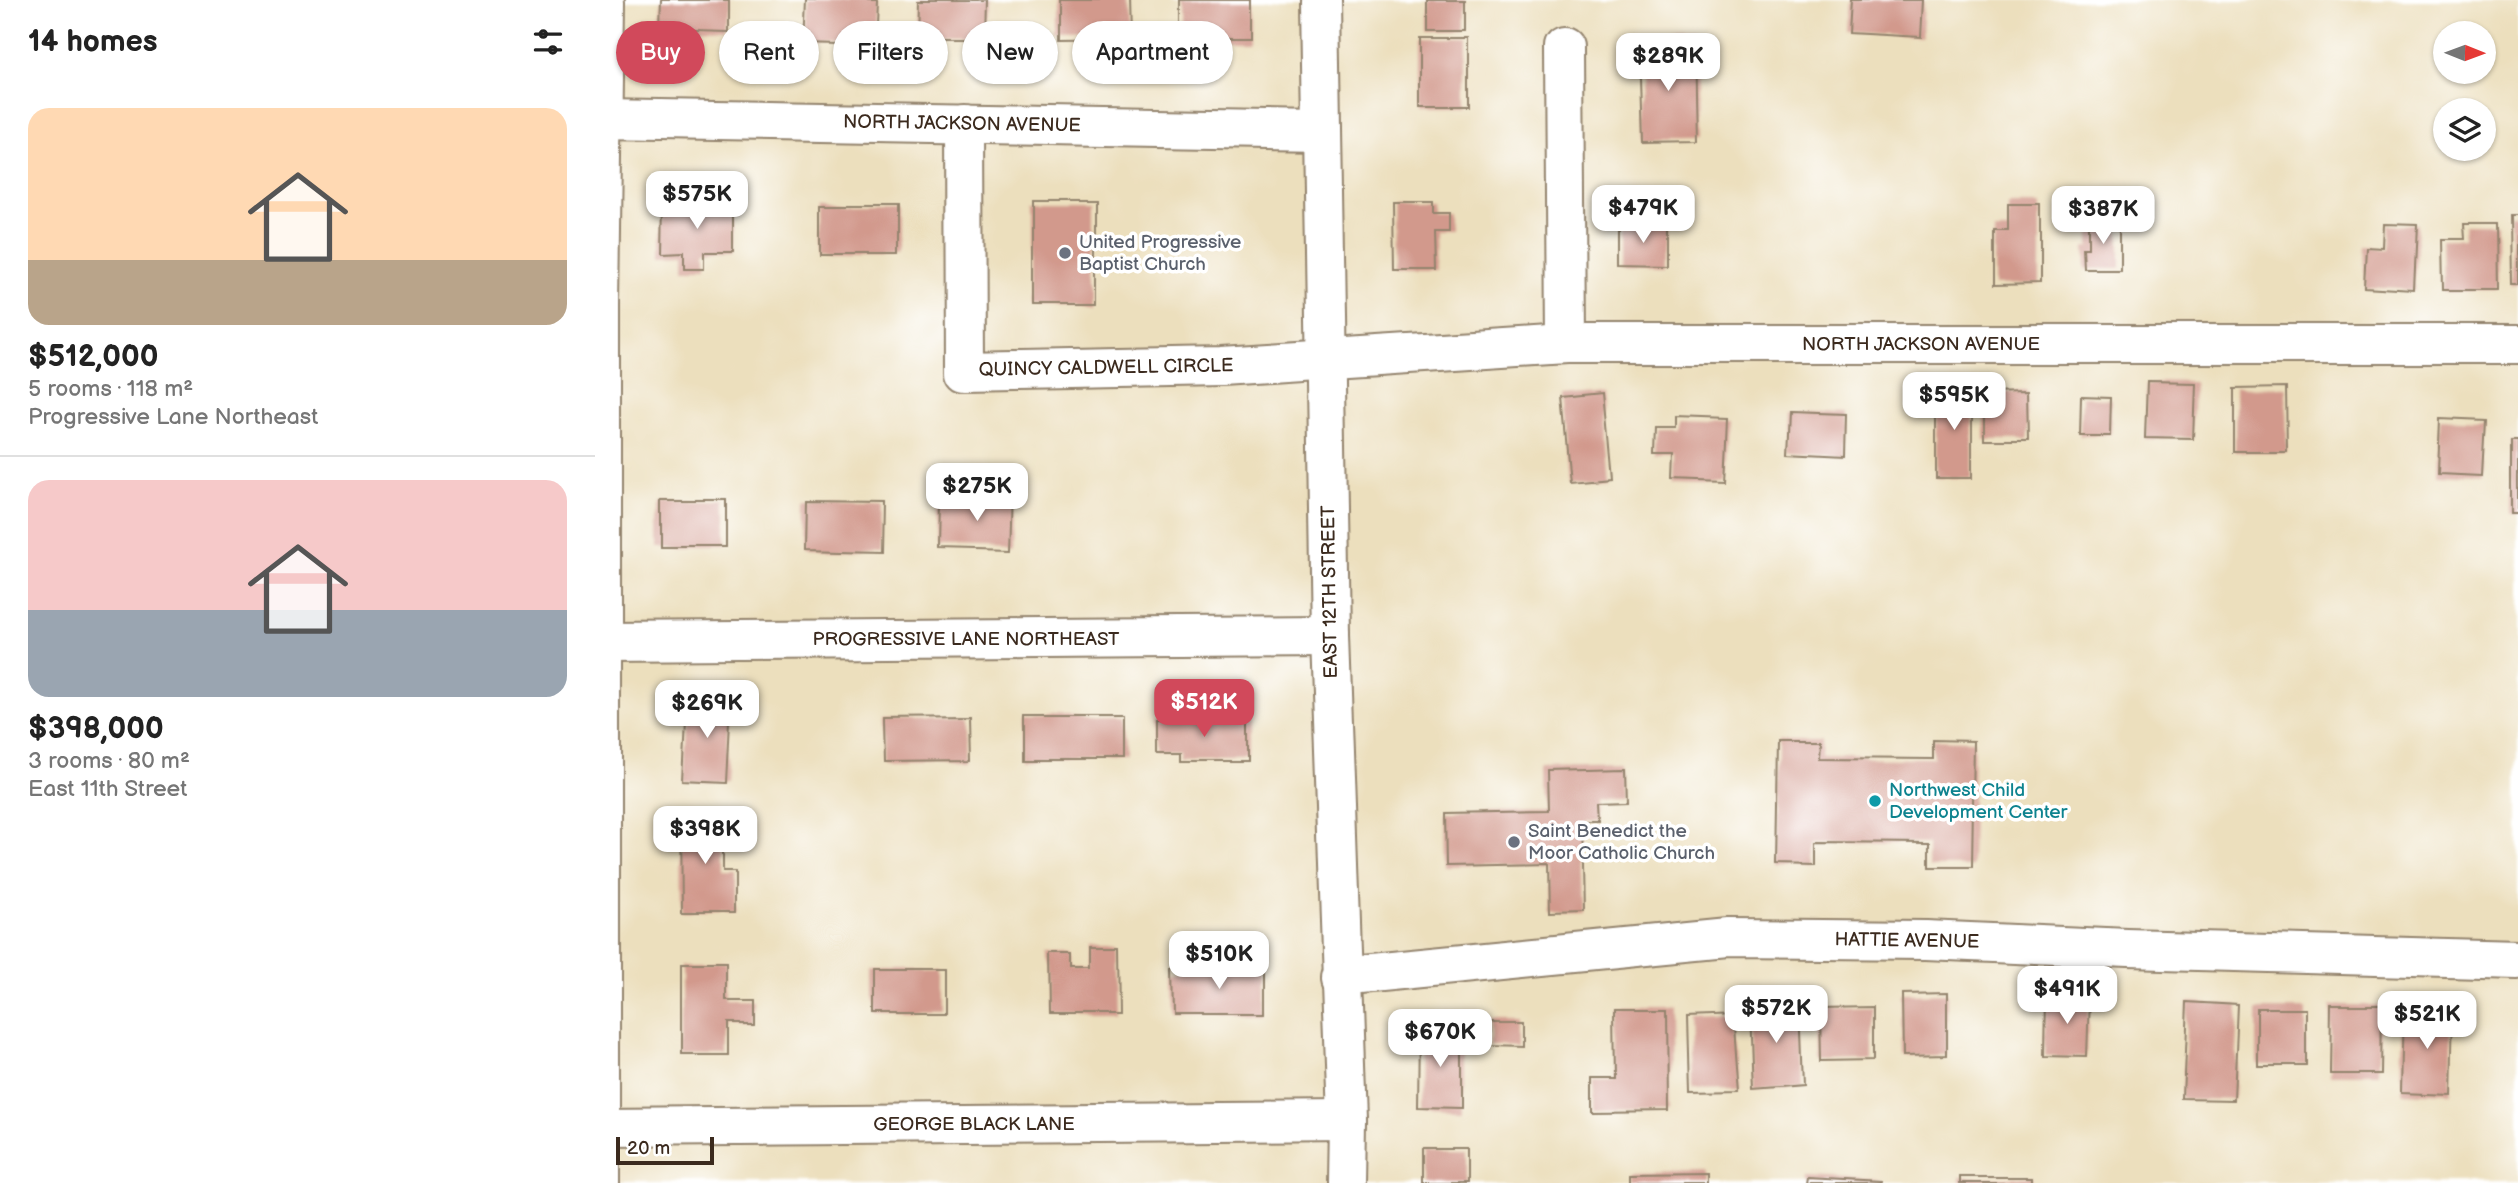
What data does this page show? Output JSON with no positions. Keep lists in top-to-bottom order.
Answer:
{
  "streets": {
    "street": [
      "NORTH JACKSON AVENUE",
      "QUINCY CALDWELL CIRCLE",
      "EAST 12TH STREET",
      "PROGRESSIVE LANE NORTHEAST",
      "HATTIE AVENUE",
      "GEORGE BLACK LANE"
    ]
  },
  "crossings": [
    ["NORTH JACKSON AVENUE", "QUINCY CALDWELL CIRCLE"],
    ["NORTH JACKSON AVENUE", "EAST 12TH STREET"],
    ["QUINCY CALDWELL CIRCLE", "EAST 12TH STREET"],
    ["EAST 12TH STREET", "PROGRESSIVE LANE NORTHEAST"],
    ["EAST 12TH STREET", "HATTIE AVENUE"],
    ["EAST 12TH STREET", "GEORGE BLACK LANE"]
  ],
  "places": ["United Progressive Baptist Church", "Northwest Child Development Center", "Saint Benedict the Moor Catholic Church"],
  "scale_bar": "20 m",
  "north": "right",
  "page": {
    "heading": "14 homes",
    "chip": [
      "Buy",
      "Rent",
      "Filters",
      "New",
      "Apartment"
    ],
    "price": [
      "$289K",
      "$575K",
      "$479K",
      "$387K",
      "$595K",
      "$275K",
      "$512K",
      "$269K",
      "$398K",
      "$510K",
      "$491K",
      "$572K",
      "$521K",
      "$670K"
    ],
    "list": [
      {
        "name": "$512,000",
        "note": "5 rooms · 118 m² · Progressive Lane Northeast"
      },
      {
        "name": "$398,000",
        "note": "3 rooms · 80 m² · East 11th Street"
      }
    ],
    "scale": "20 m"
  }
}
